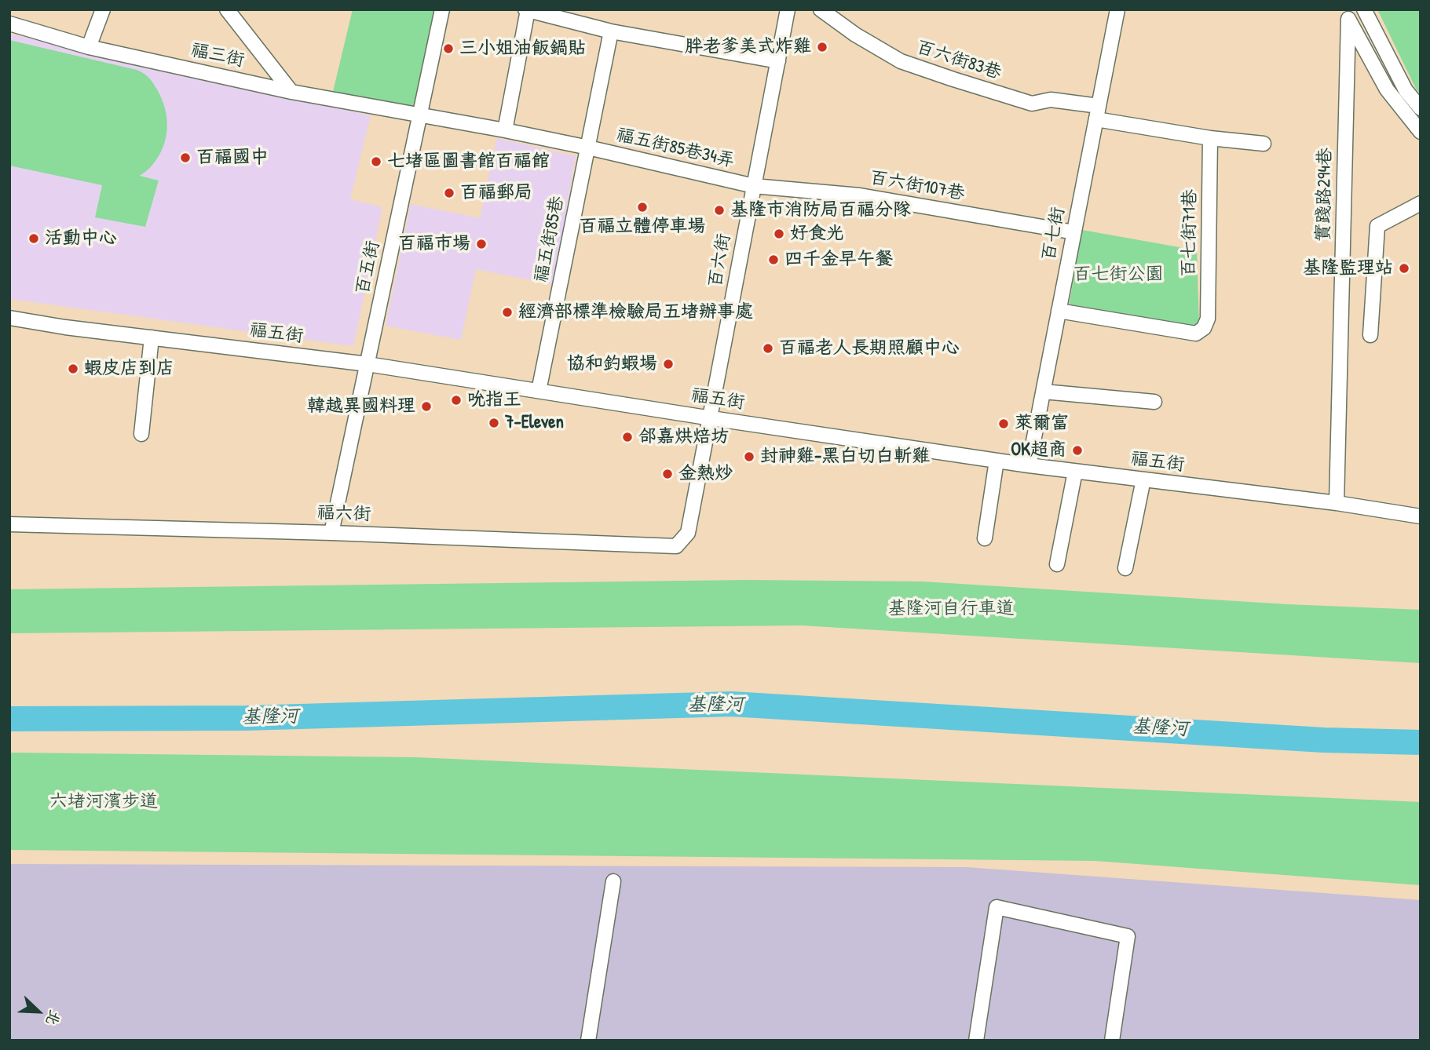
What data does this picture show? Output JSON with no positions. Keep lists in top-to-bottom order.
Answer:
{
  "streets": {
    "street": [
      "福三街",
      "百六街83巷",
      "福五街85巷34弄",
      "百六街107巷",
      "實踐路294巷",
      "百七街71巷",
      "百七街",
      "福五街85巷",
      "百六街",
      "百五街",
      "福五街",
      "福六街"
    ]
  },
  "crossings": [
    ["福三街", "福五街85巷34弄"],
    ["福三街", "百五街"],
    ["百六街83巷", "百七街"],
    ["福五街85巷34弄", "百六街107巷"],
    ["福五街85巷34弄", "福五街85巷"],
    ["福五街85巷34弄", "百六街"],
    ["百六街107巷", "百七街"],
    ["百六街107巷", "百六街"],
    ["實踐路294巷", "福五街"],
    ["百七街71巷", "百七街"],
    ["百七街", "福五街"],
    ["福五街85巷", "福五街"],
    ["百六街", "福五街"],
    ["百六街", "福六街"],
    ["百五街", "福五街"],
    ["百五街", "福六街"]
  ],
  "water": ["基隆河"],
  "parks": ["百七街公園", "基隆河自行車道", "六堵河濱步道"],
  "places": [
    "胖老爹美式炸雞",
    "三小姐油飯鍋貼",
    "百福國中",
    "七堵區圖書館百福館",
    "百福郵局",
    "百福立體停車場",
    "基隆市消防局百福分隊",
    "好食光",
    "活動中心",
    "百福市場",
    "四千金早午餐",
    "基隆監理站",
    "經濟部標準檢驗局五堵辦事處",
    "百福老人長期照顧中心",
    "協和釣蝦場",
    "蝦皮店到店",
    "吮指王",
    "韓越異國料理",
    "7-Eleven",
    "萊爾富",
    "郃嘉烘焙坊",
    "OK超商",
    "封神雞-黑白切白斬雞",
    "金熱炒"
  ],
  "north": "bottom right"
}
